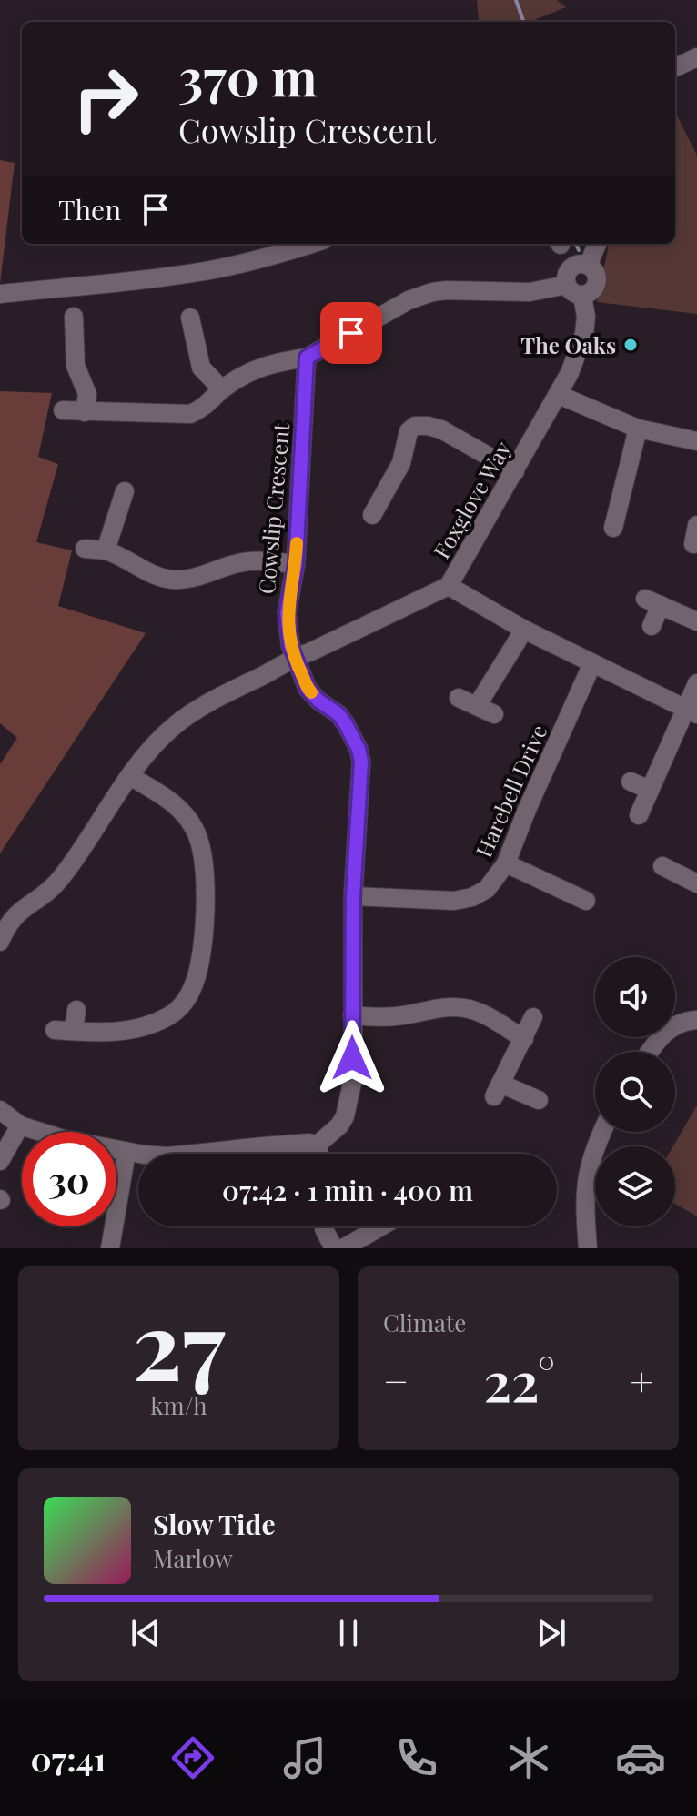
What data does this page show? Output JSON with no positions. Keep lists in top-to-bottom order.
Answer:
{
  "streets": {
    "street": ["Foxglove Way", "Cowslip Crescent", "Harebell Drive"]
  },
  "crossings": [
    ["Foxglove Way", "Cowslip Crescent"],
    ["Cowslip Crescent", "Harebell Drive"]
  ],
  "places": ["The Oaks"],
  "page": {
    "turn": ["370 m", "Cowslip Crescent"],
    "then": "Then",
    "limit": "30",
    "trip": "07:42 · 1 min · 400 m",
    "tile": [
      ["27", "km/h"],
      "Climate"
    ],
    "heat": ["−", "22°", "+"],
    "song": ["Slow Tide", "Marlow"],
    "tabs": "07:41"
  }
}
